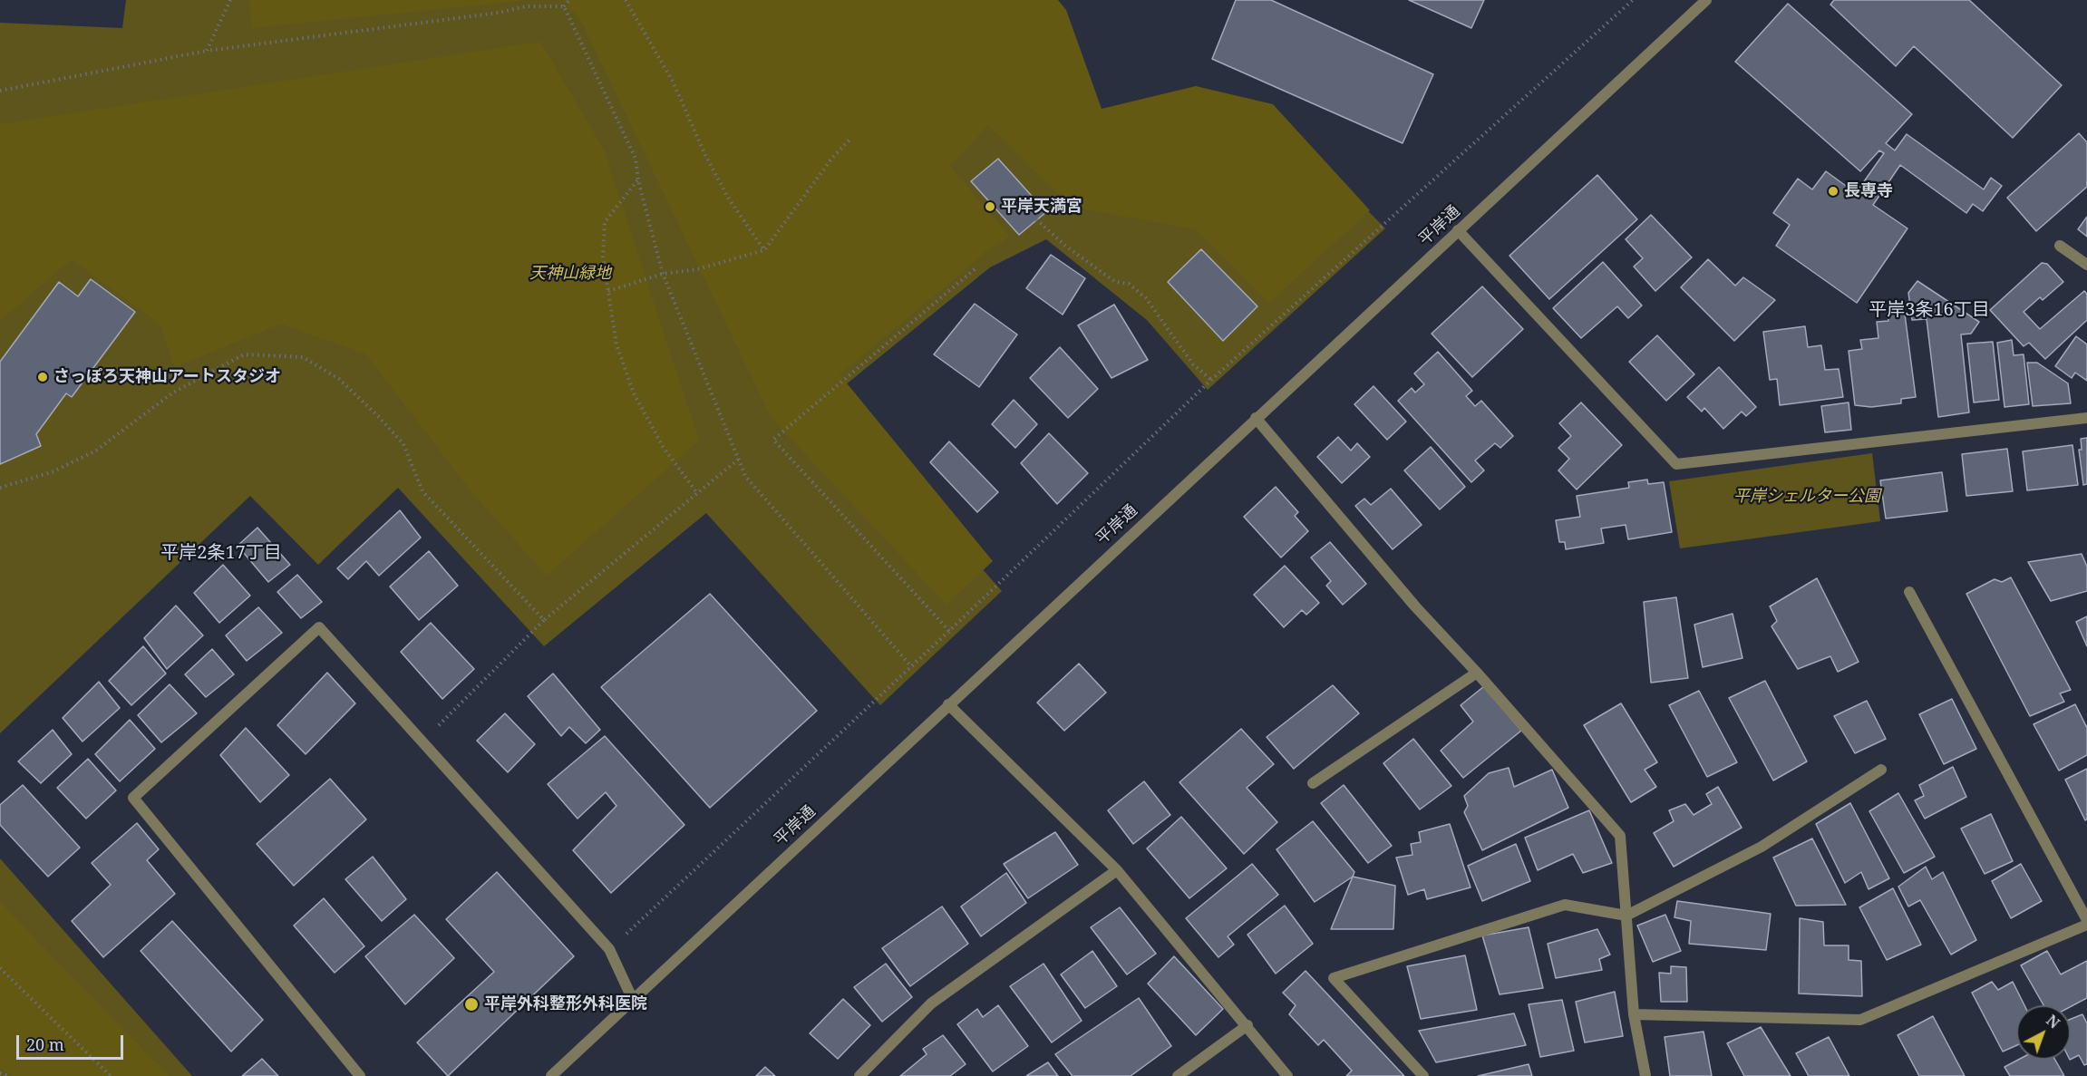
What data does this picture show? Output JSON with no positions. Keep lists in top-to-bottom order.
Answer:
{
  "streets": {
    "street": ["平岸通"]
  },
  "districts": ["平岸3条16丁目", "平岸2条17丁目"],
  "parks": ["天神山緑地", "平岸シェルター公園"],
  "places": [
    "長専寺",
    "平岸天満宮",
    "さっぽろ天神山アートスタジオ",
    "平岸外科整形外科医院"
  ],
  "scale_bar": "20 m",
  "north": "top right"
}
